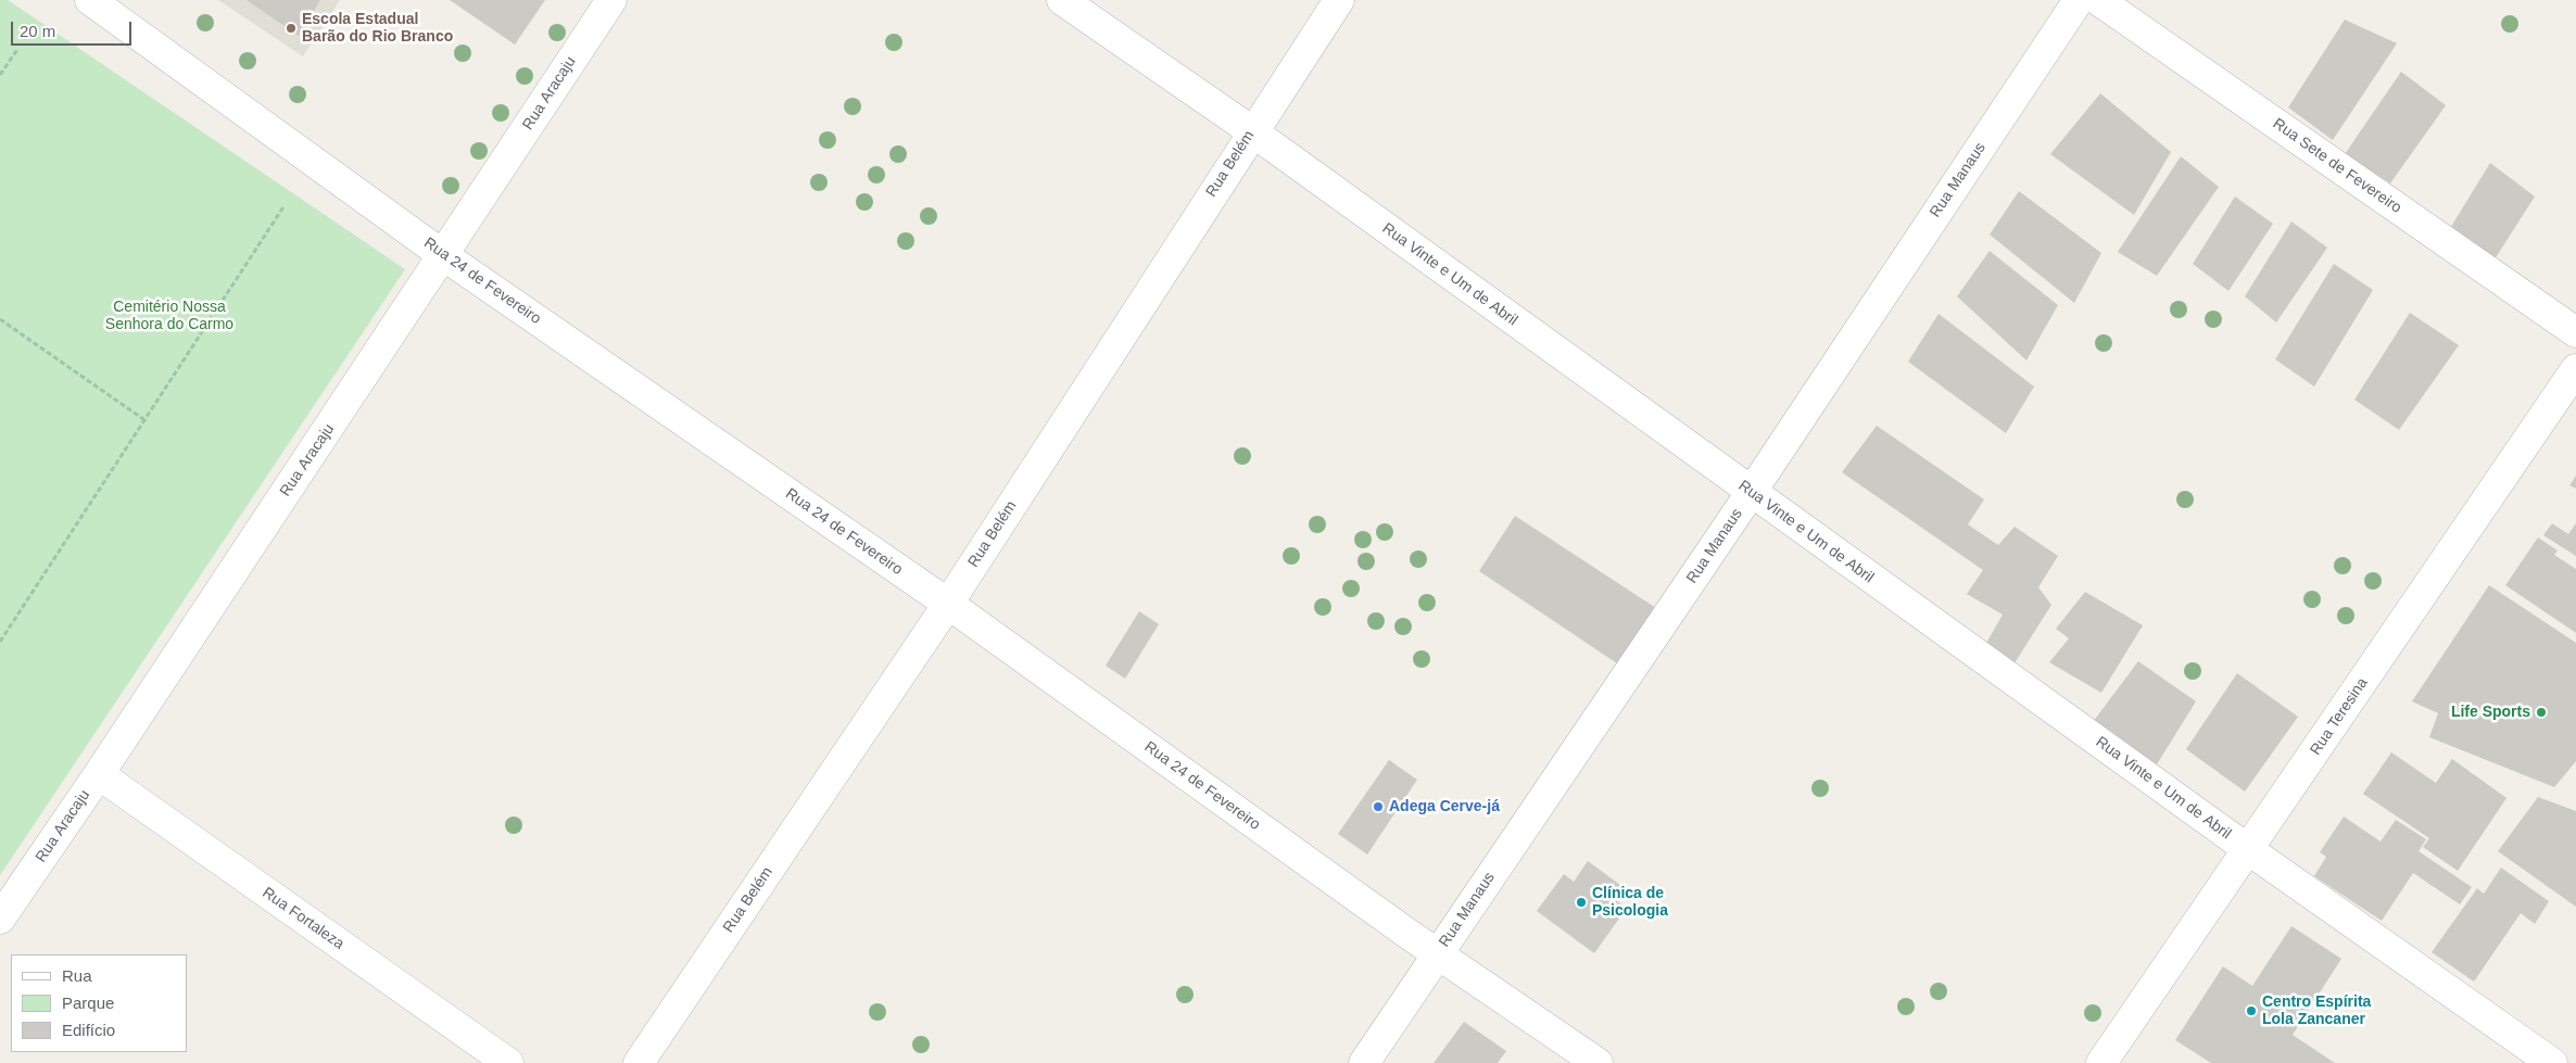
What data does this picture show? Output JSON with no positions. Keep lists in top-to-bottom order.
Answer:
{
  "streets": {
    "street": [
      "Rua Aracaju",
      "Rua Belém",
      "Rua Sete de Fevereiro",
      "Rua Manaus",
      "Rua Vinte e Um de Abril",
      "Rua 24 de Fevereiro",
      "Rua Teresina",
      "Rua Fortaleza"
    ]
  },
  "crossings": [
    ["Rua Aracaju", "Rua 24 de Fevereiro"],
    ["Rua Aracaju", "Rua Fortaleza"],
    ["Rua Belém", "Rua Vinte e Um de Abril"],
    ["Rua Belém", "Rua 24 de Fevereiro"],
    ["Rua Manaus", "Rua Vinte e Um de Abril"],
    ["Rua Manaus", "Rua 24 de Fevereiro"],
    ["Rua Vinte e Um de Abril", "Rua Teresina"]
  ],
  "parks": ["Cemitério Nossa Senhora do Carmo"],
  "places": [
    "Escola Estadual Barão do Rio Branco",
    "Life Sports",
    "Adega Cerve-já",
    "Clínica de Psicologia",
    "Centro Espírita Lola Zancaner"
  ],
  "legend": ["Rua", "Parque", "Edifício"],
  "scale_bar": "20 m"
}
